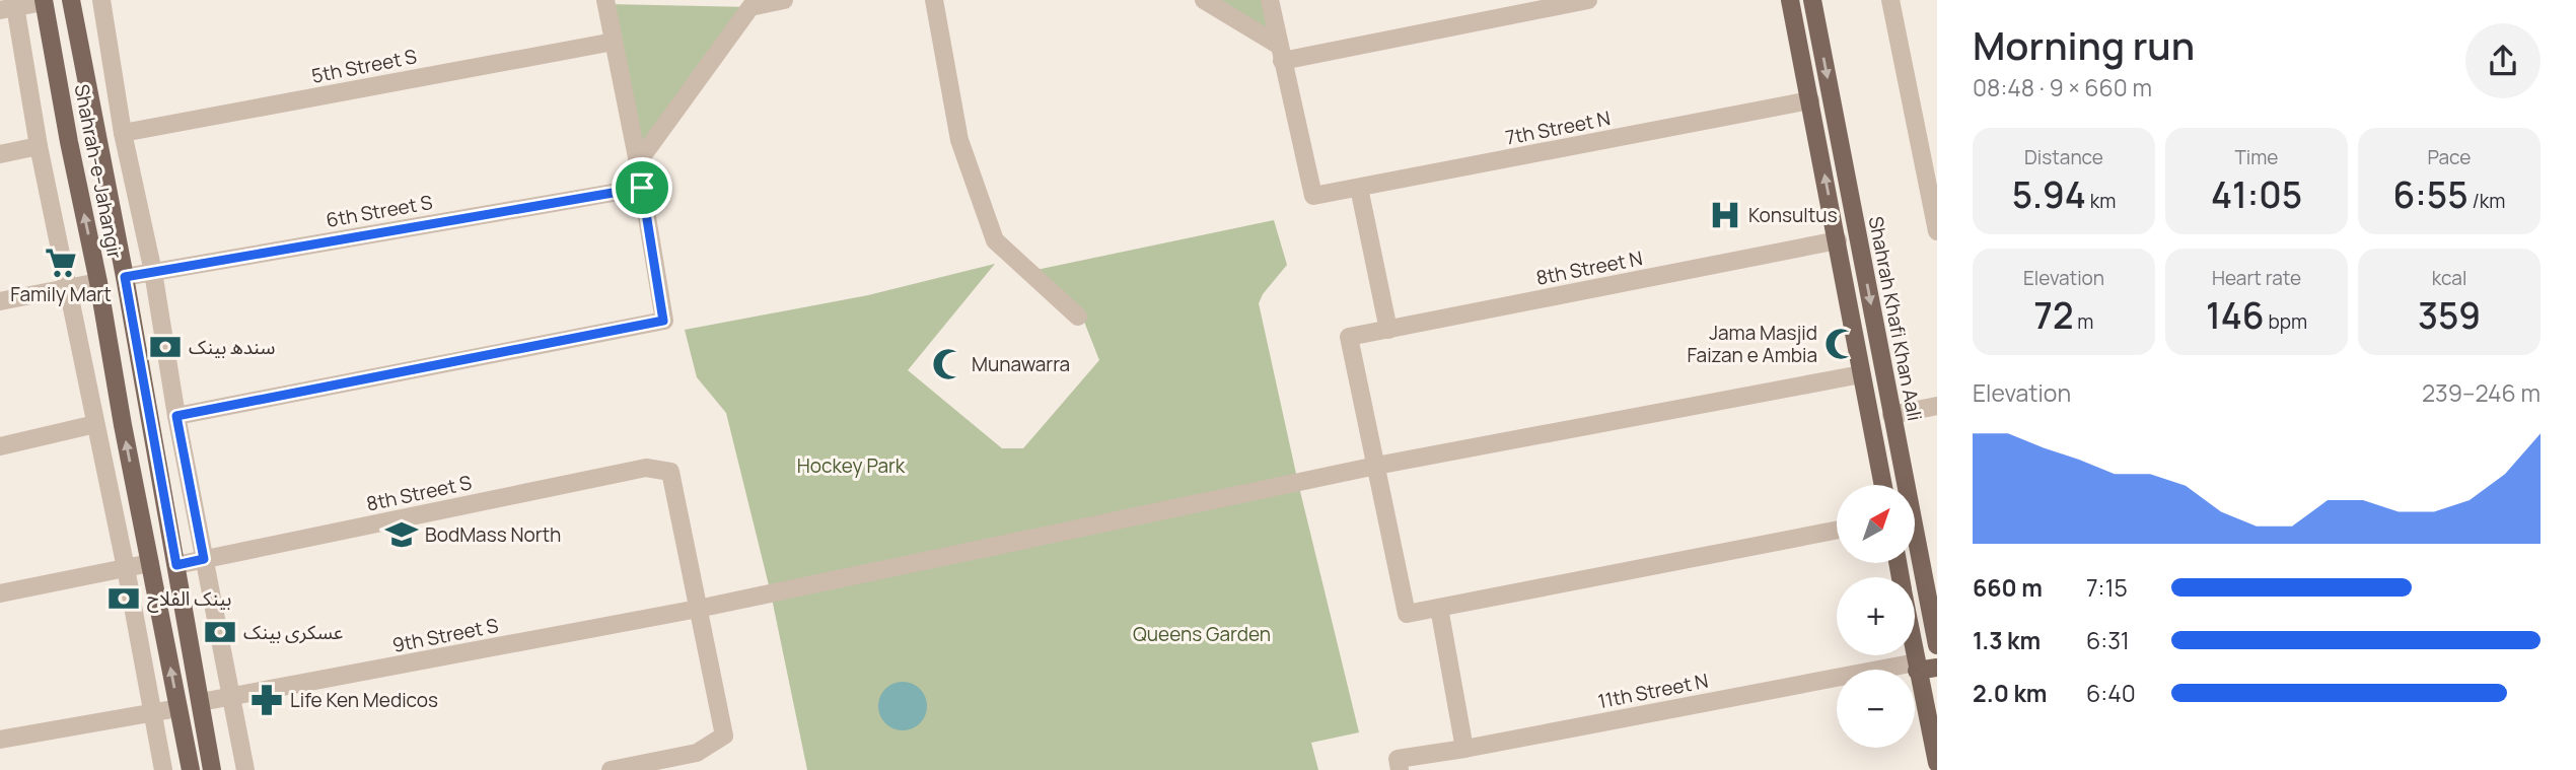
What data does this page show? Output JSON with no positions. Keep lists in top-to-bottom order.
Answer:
{
  "streets": {
    "main road": ["Shahrah-e-Jahangir", "Shahrah Khafi Khan Aali"],
    "street": [
      "5th Street S",
      "7th Street N",
      "6th Street S",
      "8th Street N",
      "8th Street S",
      "9th Street S",
      "11th Street N"
    ]
  },
  "crossings": [
    ["Shahrah-e-Jahangir", "6th Street S"],
    ["Shahrah-e-Jahangir", "8th Street S"],
    ["Shahrah-e-Jahangir", "9th Street S"],
    ["8th Street N", "9th Street S"],
    ["8th Street S", "9th Street S"]
  ],
  "parks": ["Hockey Park", "Queens Garden"],
  "places": {
    "hospital": ["Konsultus"],
    "supermarket": ["Family Mart"],
    "mosque": ["Jama Masjid Faizan e Ambia", "Munawarra"],
    "bank": ["سندھ بینک", "بینک الفلاح", "عسکری بینک"],
    "school or university": ["BodMass North"],
    "pharmacy": ["Life Ken Medicos"]
  },
  "north": "top right",
  "page": {
    "heading": ["Morning run", "08:48 · 9 × 660 m"],
    "stats": [
      ["Distance", "5.94 km"],
      ["Time", "41:05"],
      ["Pace", "6:55 /km"],
      ["Elevation", "72 m"],
      ["Heart rate", "146 bpm"],
      ["kcal", "359"]
    ],
    "chart": ["Elevation", "239–246 m"],
    "map_buttons": ["+", "−"],
    "list": [
      {
        "name": "660 m",
        "note": "7:15"
      },
      {
        "name": "1.3 km",
        "note": "6:31"
      },
      {
        "name": "2.0 km",
        "note": "6:40"
      }
    ]
  }
}
